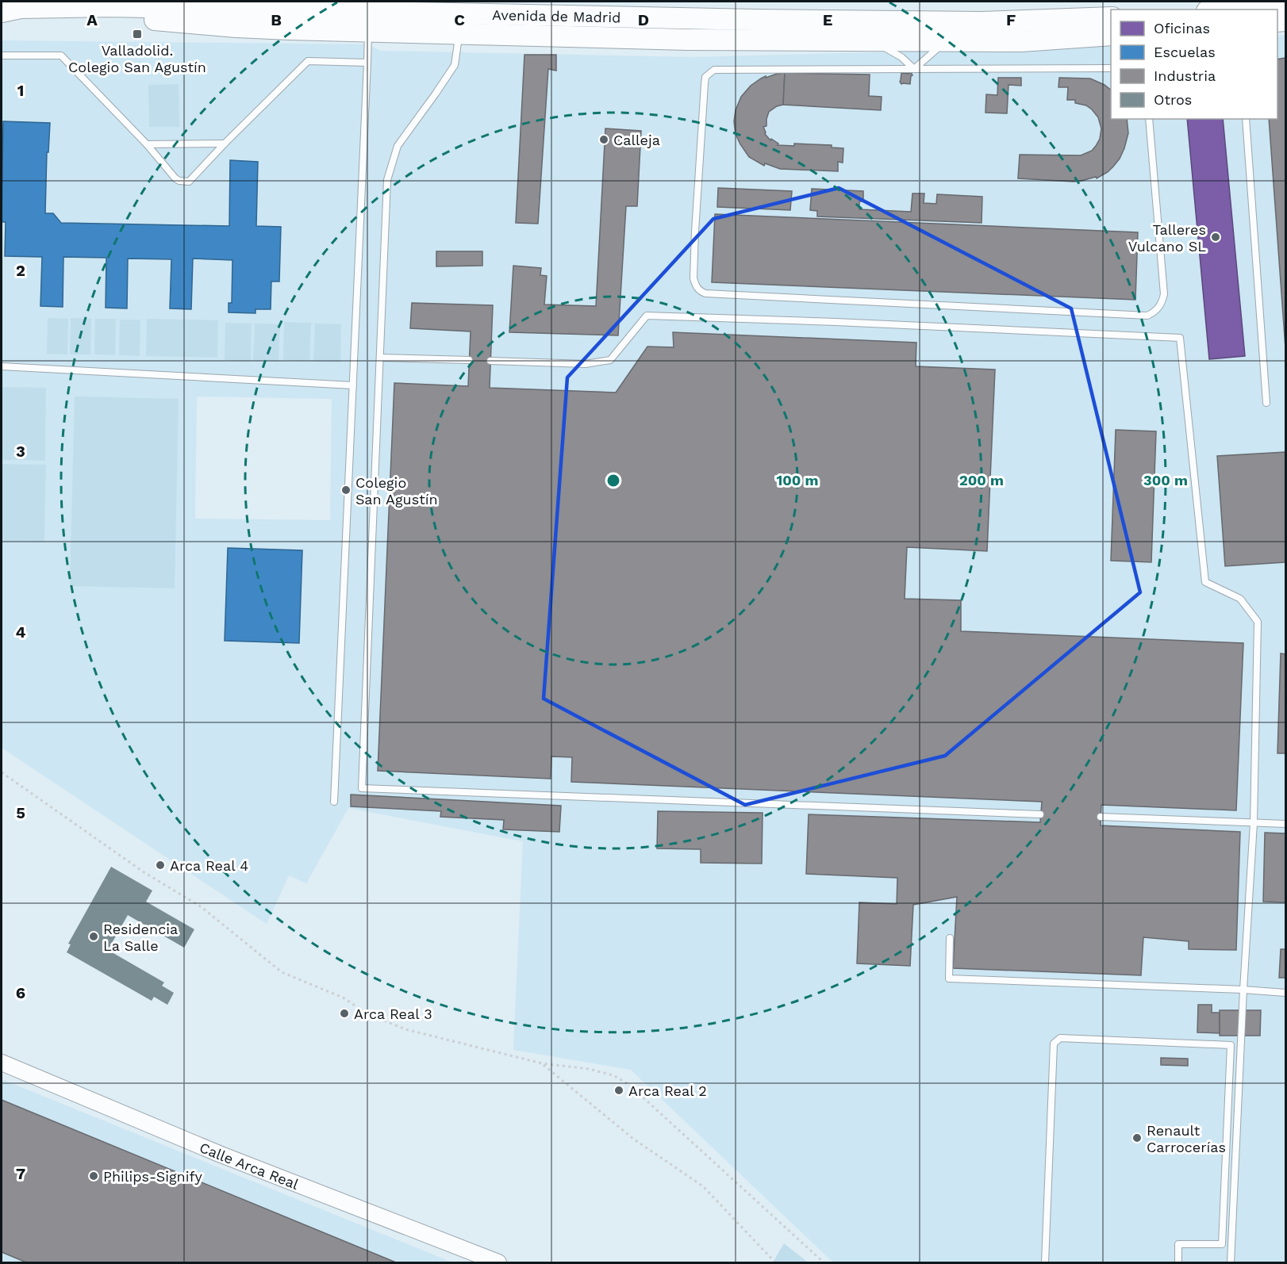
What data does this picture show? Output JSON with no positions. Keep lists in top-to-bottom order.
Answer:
{
  "streets": {
    "highway": ["Avenida de Madrid"],
    "street": ["Calle Arca Real"]
  },
  "places": {
    "transit": ["Valladolid. Colegio San Agustín"],
    "other": [
      "Calleja",
      "Talleres Vulcano SL",
      "Colegio San Agustín",
      "Arca Real 4",
      "Residencia La Salle",
      "Arca Real 3",
      "Arca Real 2",
      "Renault Carrocerías",
      "Philips-Signify"
    ]
  },
  "legend": [
    "Oficinas",
    "Escuelas",
    "Industria",
    "Otros"
  ],
  "grid": {
    "columns": [
      "A",
      "B",
      "C",
      "D",
      "E",
      "F"
    ],
    "rows": [
      "1",
      "2",
      "3",
      "4",
      "5",
      "6",
      "7"
    ]
  },
  "rings": ["100 m", "200 m", "300 m"]
}
